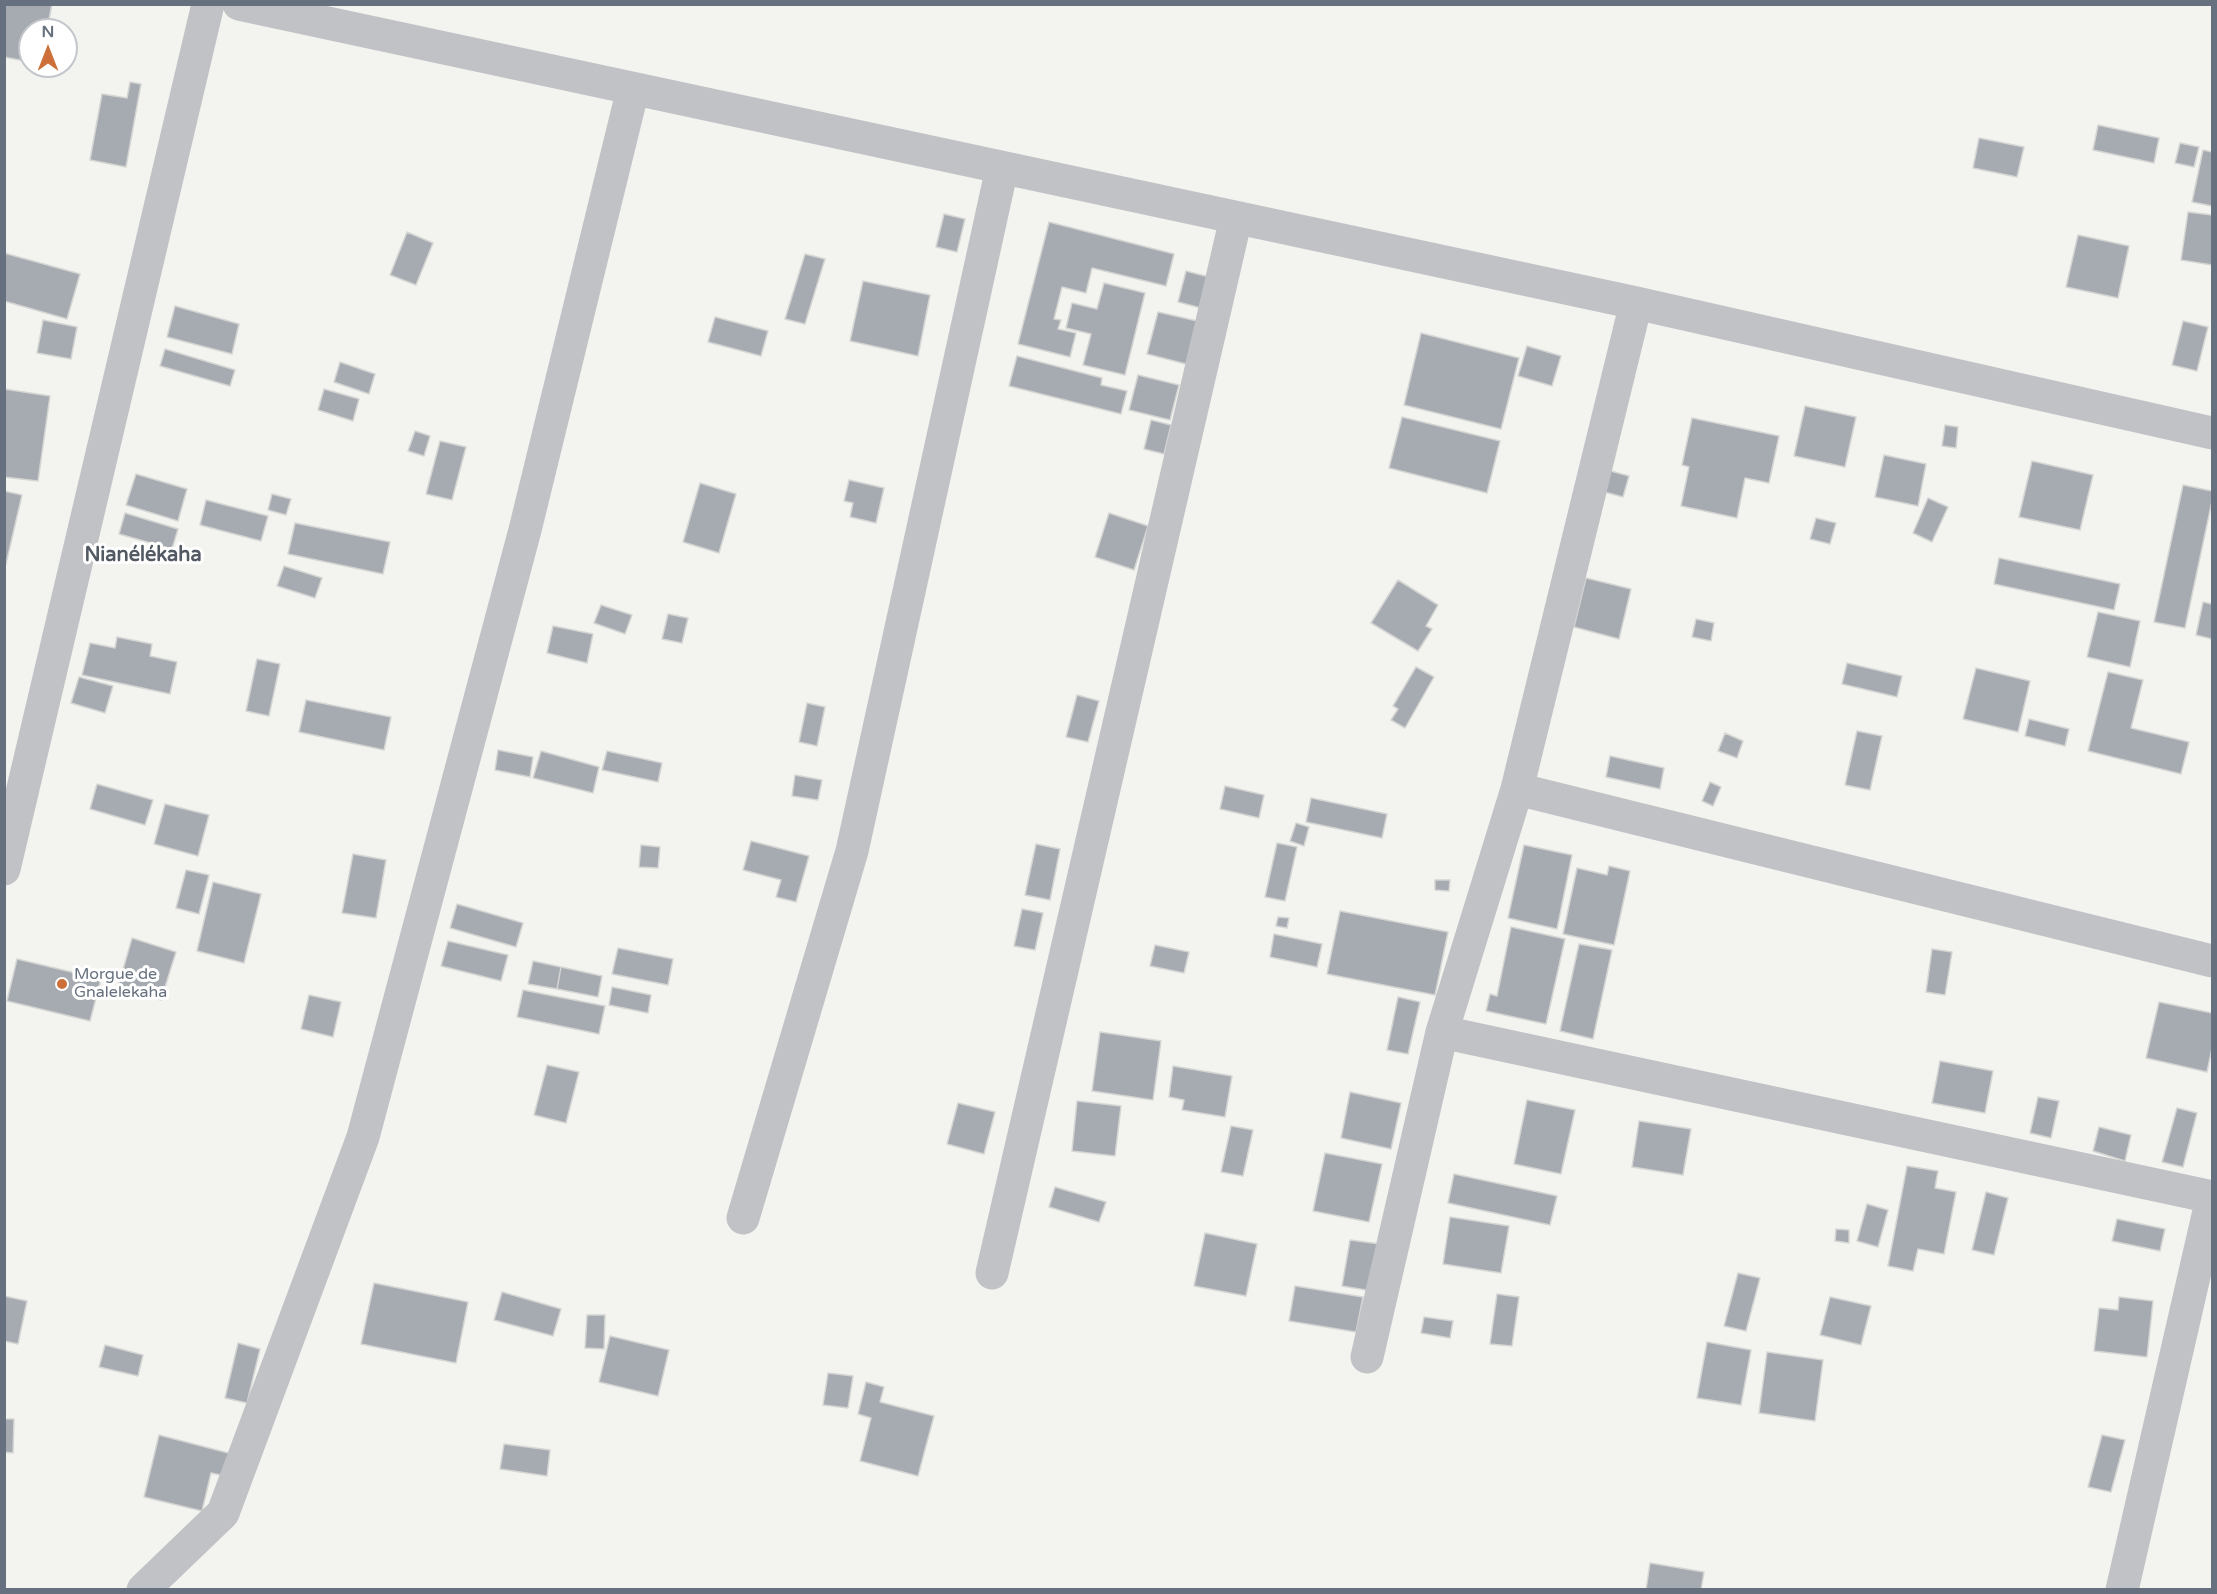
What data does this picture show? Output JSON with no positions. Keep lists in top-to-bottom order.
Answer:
{
  "districts": ["Nianélékaha"],
  "places": ["Morgue de Gnalelekaha"],
  "north": "top"
}
